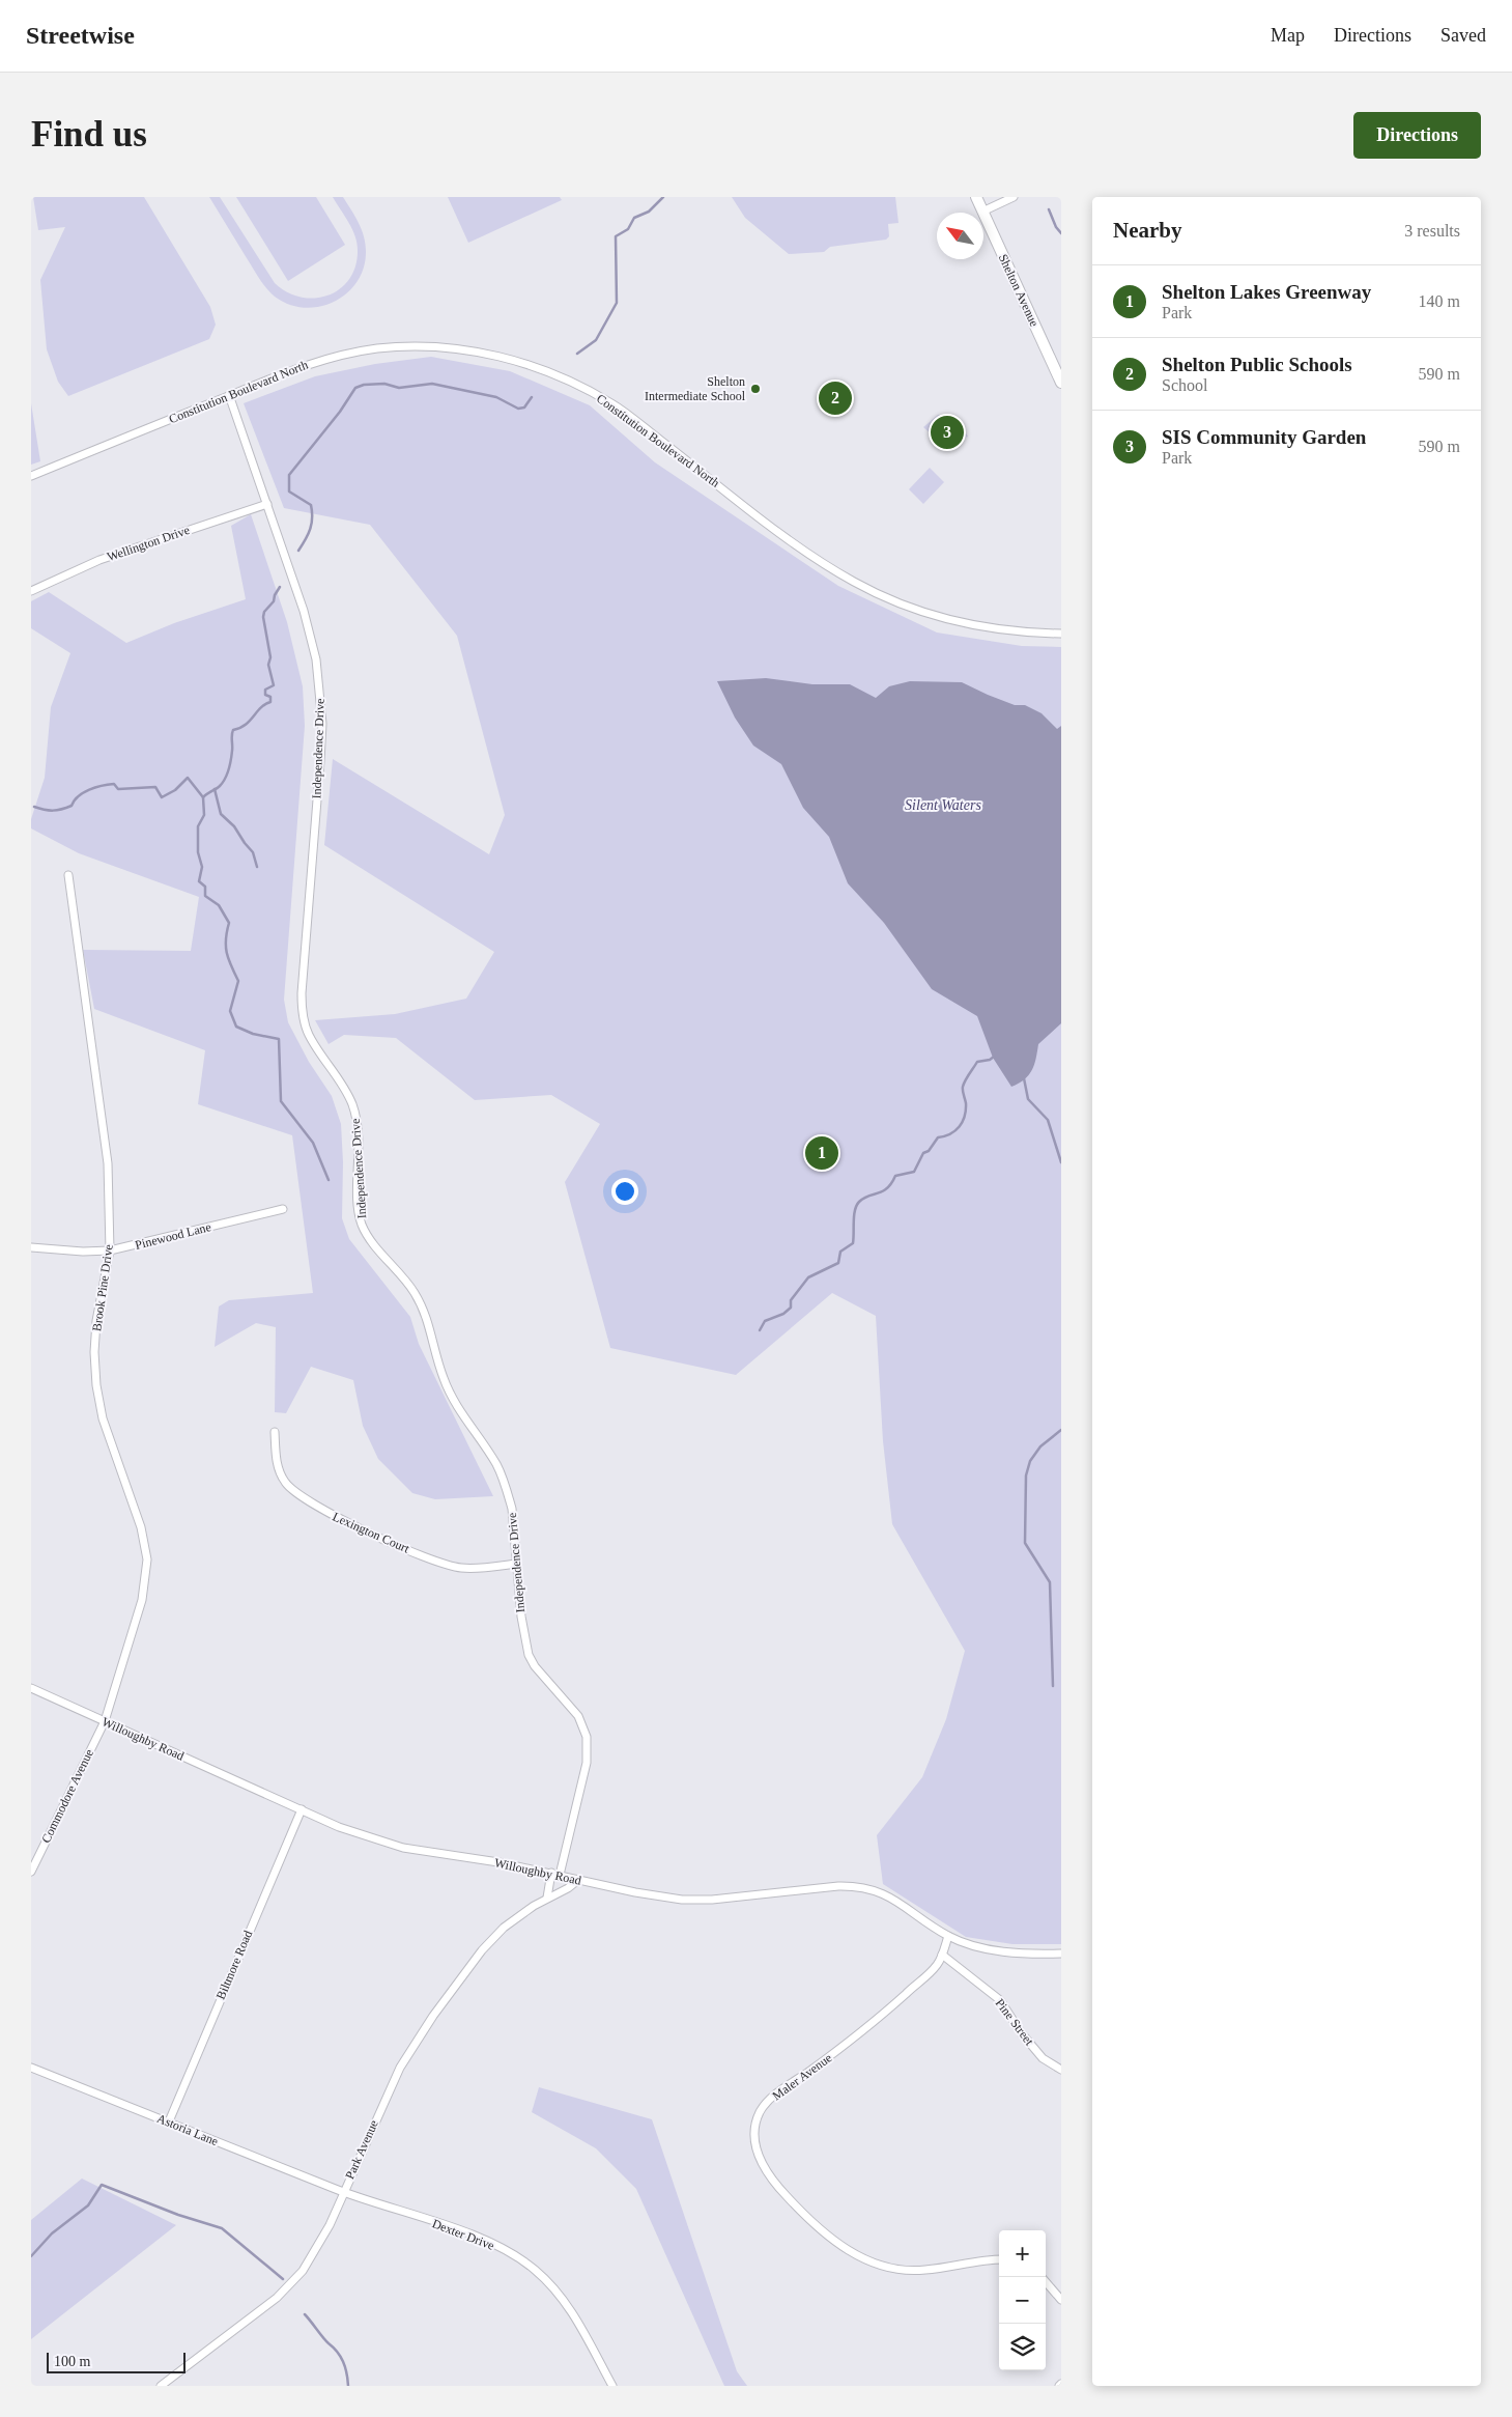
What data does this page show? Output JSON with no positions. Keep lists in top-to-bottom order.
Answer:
{
  "streets": {
    "main road": ["Shelton Avenue"],
    "street": [
      "Constitution Boulevard North",
      "Wellington Drive",
      "Independence Drive",
      "Pinewood Lane",
      "Brook Pine Drive",
      "Lexington Court",
      "Willoughby Road",
      "Commodore Avenue",
      "Biltmore Road",
      "Pine Street",
      "Maler Avenue",
      "Astoria Lane",
      "Park Avenue",
      "Dexter Drive"
    ]
  },
  "crossings": [
    ["Constitution Boulevard North", "Independence Drive"],
    ["Wellington Drive", "Independence Drive"],
    ["Independence Drive", "Lexington Court"],
    ["Independence Drive", "Willoughby Road"],
    ["Pinewood Lane", "Brook Pine Drive"],
    ["Brook Pine Drive", "Willoughby Road"],
    ["Brook Pine Drive", "Commodore Avenue"],
    ["Willoughby Road", "Commodore Avenue"],
    ["Willoughby Road", "Biltmore Road"],
    ["Willoughby Road", "Maler Avenue"],
    ["Willoughby Road", "Park Avenue"],
    ["Biltmore Road", "Astoria Lane"],
    ["Pine Street", "Maler Avenue"],
    ["Astoria Lane", "Park Avenue"],
    ["Astoria Lane", "Dexter Drive"],
    ["Park Avenue", "Dexter Drive"]
  ],
  "water": ["Silent Waters"],
  "places": ["Shelton Intermediate School"],
  "scale_bar": "100 m",
  "north": "top left",
  "page": {
    "header": "Streetwise",
    "nav": ["Map", "Directions", "Saved"],
    "buttons": "Directions",
    "title": "Find us",
    "heading": ["Nearby", "3 results"],
    "list": [
      {
        "mark": "1",
        "name": "Shelton Lakes Greenway",
        "note": "Park",
        "value": "140 m"
      },
      {
        "mark": "2",
        "name": "Shelton Public Schools",
        "note": "School",
        "value": "590 m"
      },
      {
        "mark": "3",
        "name": "SIS Community Garden",
        "note": "Park",
        "value": "590 m"
      }
    ],
    "pins": ["2", "3", "1"],
    "map_buttons": ["+", "−"],
    "scale": "100 m"
  }
}
